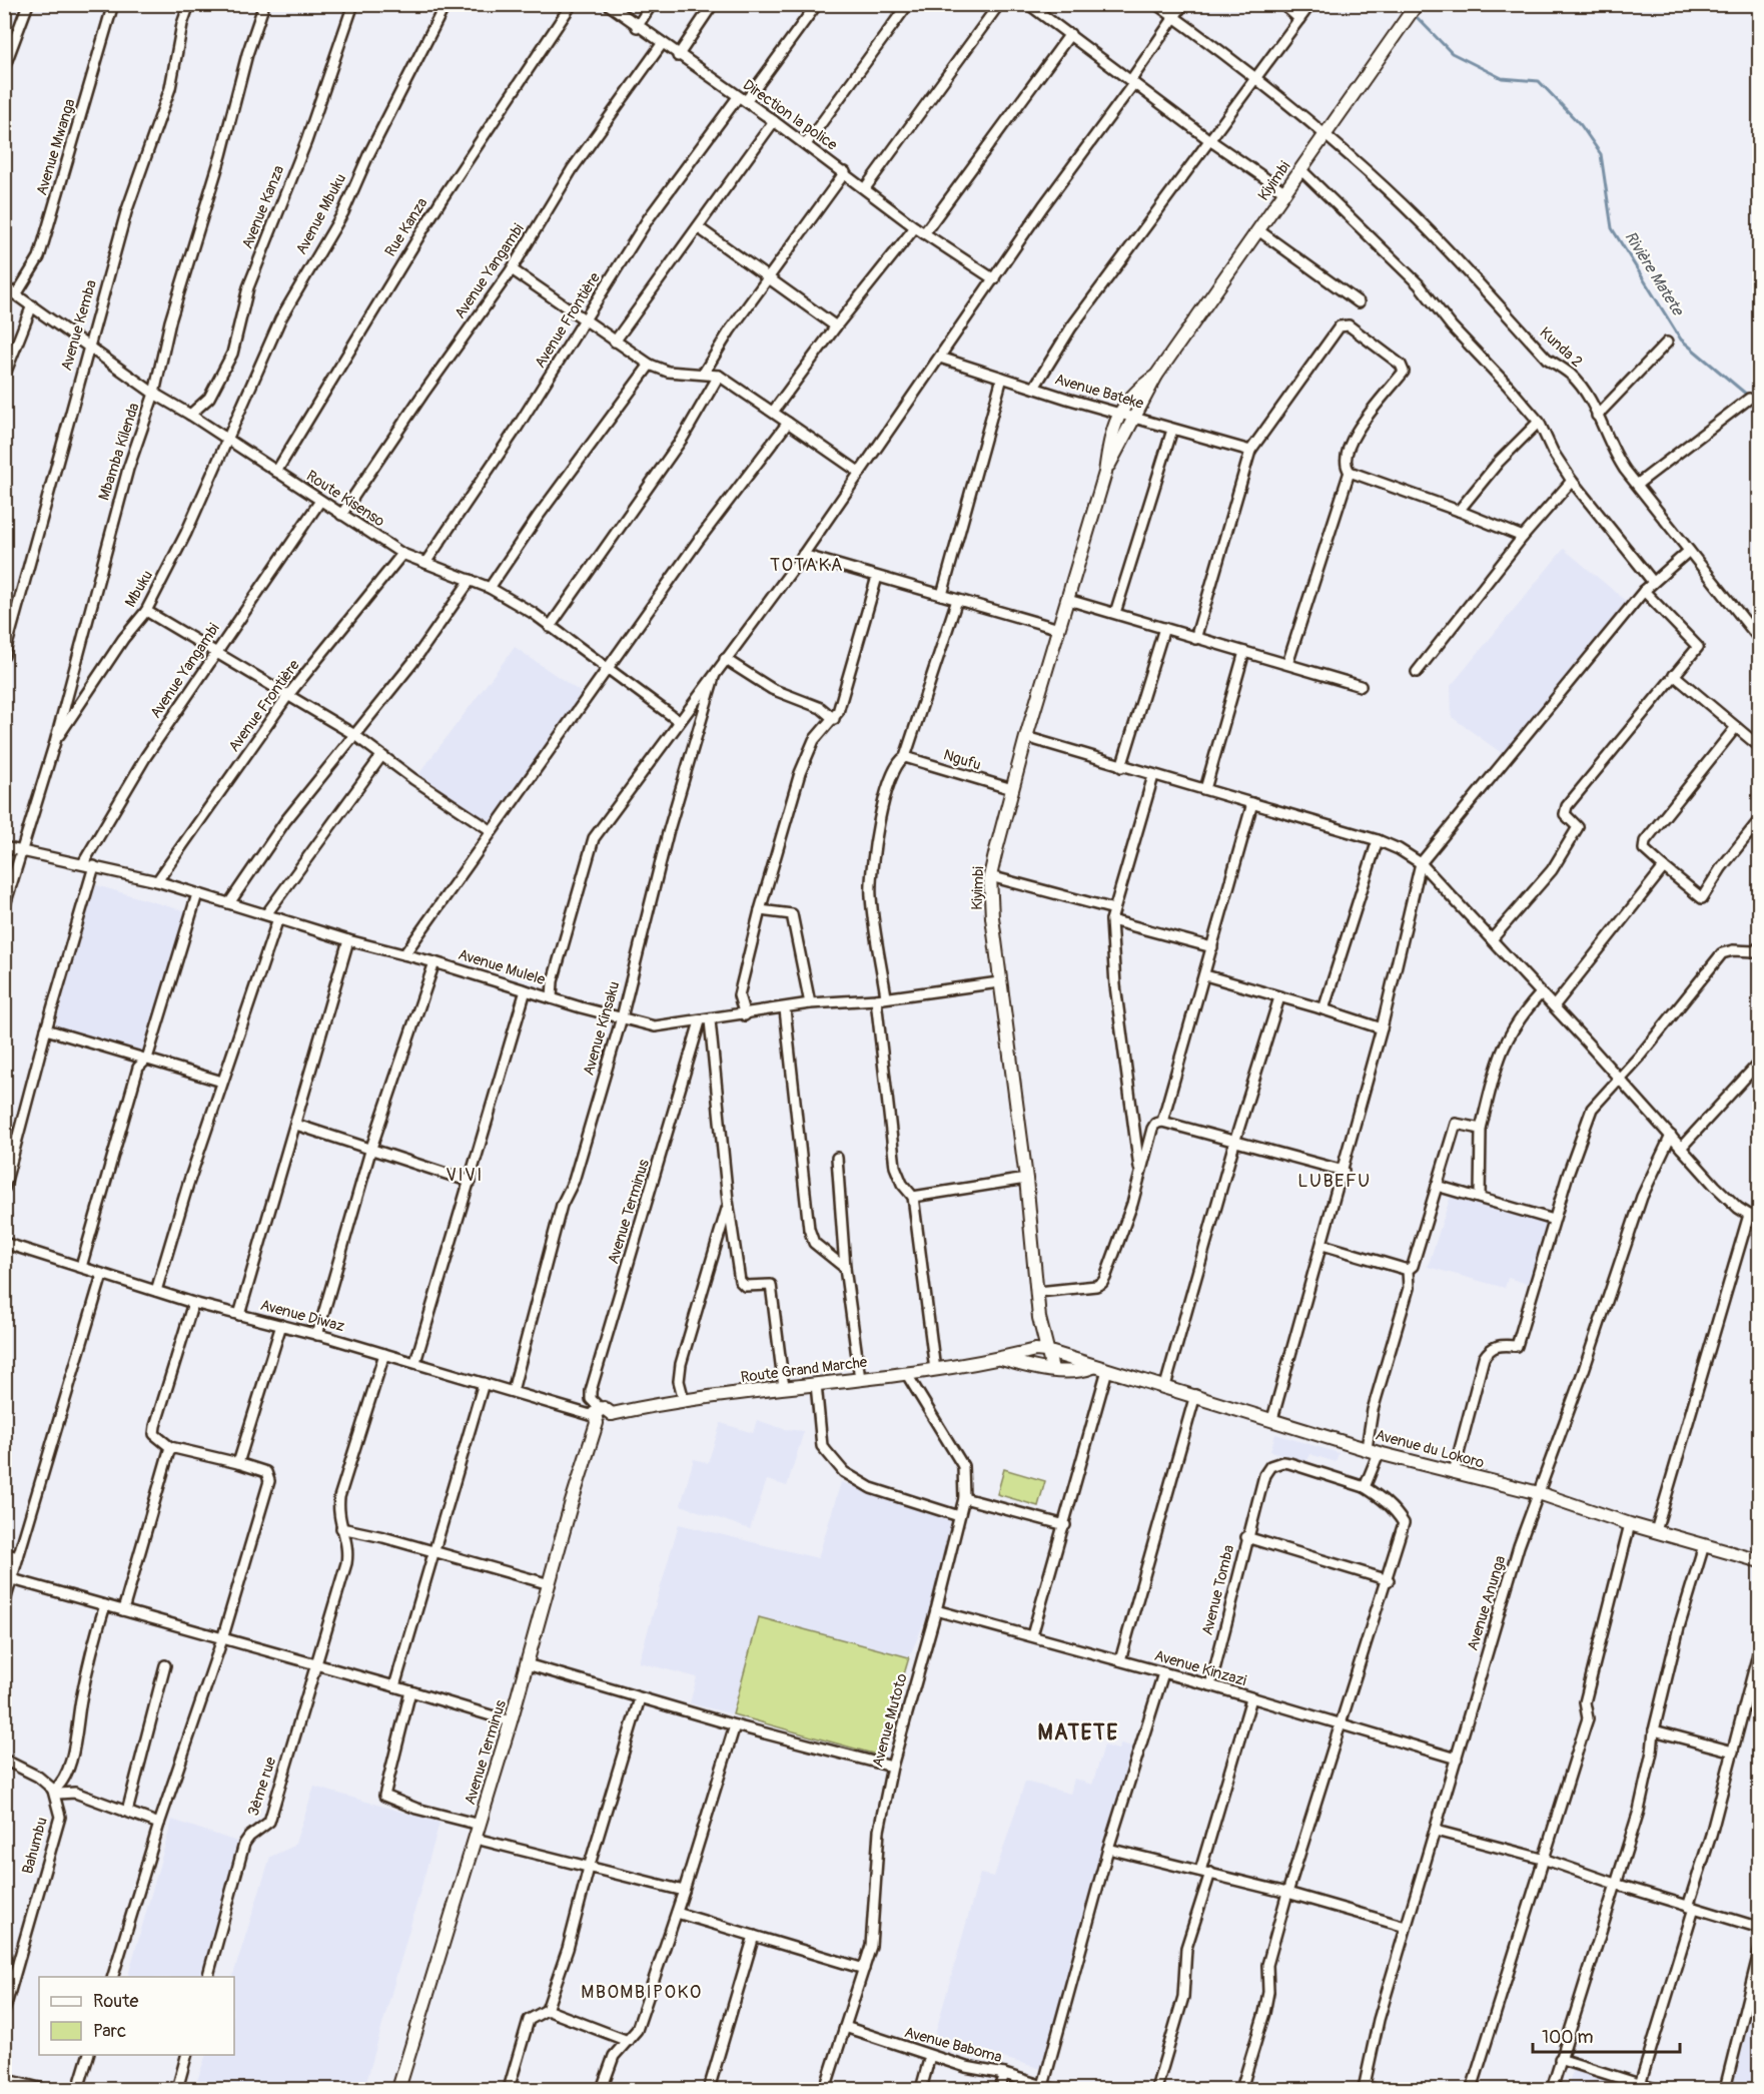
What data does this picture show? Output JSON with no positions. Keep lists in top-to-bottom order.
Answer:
{
  "streets": {
    "street": [
      "Direction la police",
      "Avenue Mwanga",
      "Kiyimbi",
      "Avenue Kanza",
      "Avenue Mbuku",
      "Rue Kanza",
      "Avenue Yangambi",
      "Avenue Frontière",
      "Avenue Kemba",
      "Kunda 2",
      "Avenue Bateke",
      "Mbamba Kilenda",
      "Route Kisenso",
      "Mbuku",
      "Ngufu",
      "Avenue Mulele",
      "Avenue Kinsaku",
      "Avenue Terminus",
      "Avenue Diwaz",
      "Route Grand Marche",
      "Avenue du Lokoro",
      "Avenue Tomba",
      "Avenue Anunga",
      "Avenue Kinzazi",
      "Avenue Mutoto",
      "3ème rue",
      "Bahumbu",
      "Avenue Baboma"
    ]
  },
  "crossings": [
    ["Direction la police", "Avenue Yangambi"],
    ["Direction la police", "Avenue Frontière"],
    ["Avenue Mwanga", "Route Kisenso"],
    ["Kiyimbi", "Kunda 2"],
    ["Kiyimbi", "Ngufu"],
    ["Kiyimbi", "Avenue Mulele"],
    ["Kiyimbi", "Route Grand Marche"],
    ["Kiyimbi", "Avenue du Lokoro"],
    ["Avenue Kanza", "Route Kisenso"],
    ["Avenue Mbuku", "Route Kisenso"],
    ["Avenue Mbuku", "Mbuku"],
    ["Rue Kanza", "Route Kisenso"],
    ["Avenue Yangambi", "Route Kisenso"],
    ["Avenue Yangambi", "Avenue Mulele"],
    ["Avenue Frontière", "Route Kisenso"],
    ["Avenue Frontière", "Avenue Mulele"],
    ["Avenue Kemba", "Route Kisenso"],
    ["Mbamba Kilenda", "Route Kisenso"],
    ["Mbamba Kilenda", "Mbuku"],
    ["Mbamba Kilenda", "Avenue Mulele"],
    ["Route Kisenso", "Mbuku"],
    ["Avenue Mulele", "Avenue Kinsaku"],
    ["Avenue Mulele", "Avenue Terminus"],
    ["Avenue Kinsaku", "Avenue Diwaz"],
    ["Avenue Terminus", "Avenue Diwaz"],
    ["Avenue Terminus", "Route Grand Marche"],
    ["Avenue Diwaz", "Route Grand Marche"],
    ["Avenue Diwaz", "3ème rue"],
    ["Route Grand Marche", "Avenue du Lokoro"],
    ["Route Grand Marche", "Avenue Mutoto"],
    ["Avenue du Lokoro", "Avenue Anunga"],
    ["Avenue Tomba", "Avenue Kinzazi"],
    ["Avenue Anunga", "Avenue Kinzazi"],
    ["Avenue Kinzazi", "Avenue Mutoto"],
    ["Avenue Mutoto", "Avenue Baboma"]
  ],
  "districts": [
    "TOTAKA",
    "VIVI",
    "LUBEFU",
    "MATETE",
    "MBOMBIPOKO"
  ],
  "water": ["Rivière Matete"],
  "legend": ["Route", "Parc"],
  "scale_bar": "100 m"
}
